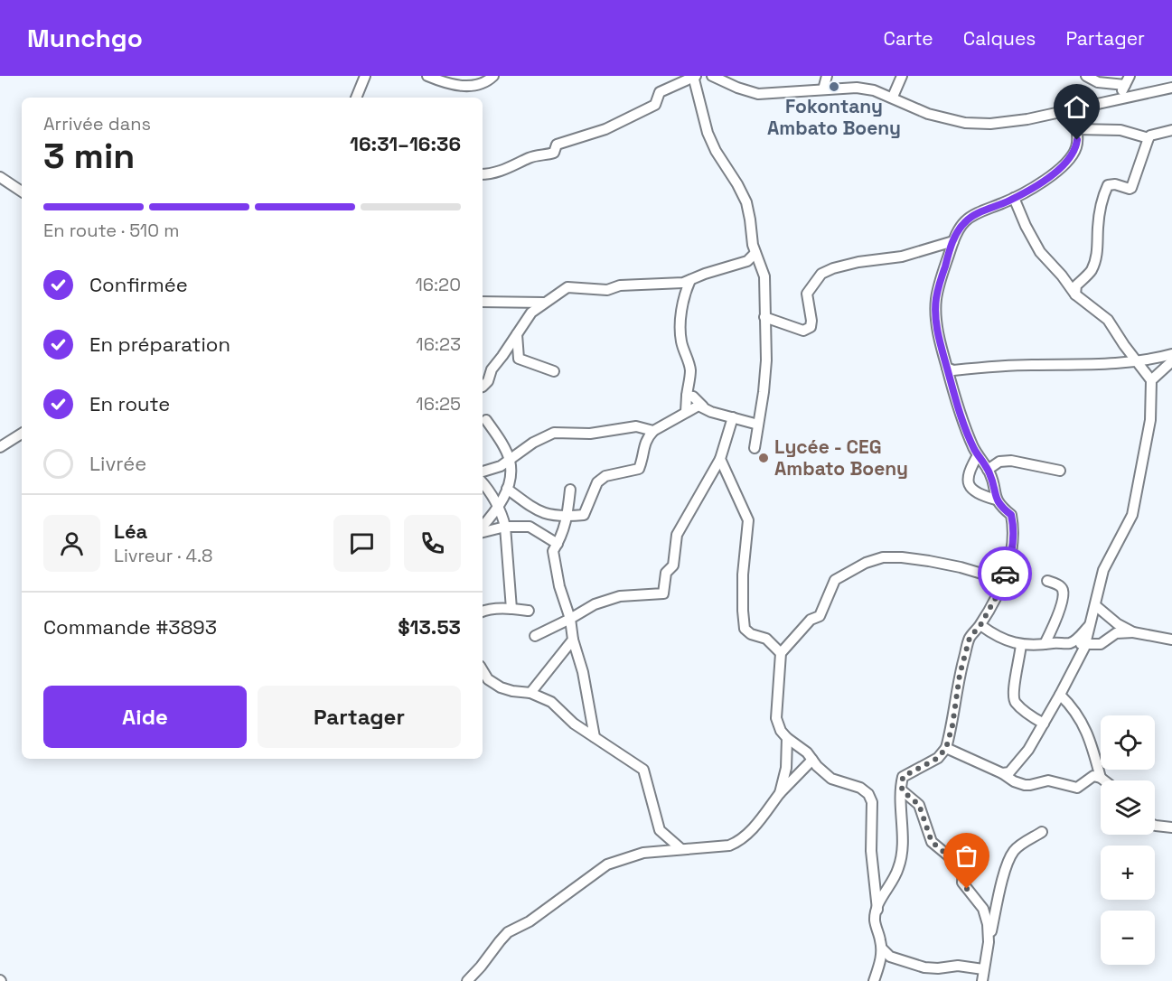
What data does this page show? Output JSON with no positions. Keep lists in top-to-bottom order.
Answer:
{
  "places": ["Fokontany Ambato Boeny", "Lycée - CEG Ambato Boeny"],
  "page": {
    "header": "Munchgo",
    "nav": ["Carte", "Calques", "Partager"],
    "heading": ["3 min", "Arrivée dans", "16:31–16:36"],
    "panel": [
      "Léa",
      "Livreur · 4.8",
      "Commande #3893",
      "$13.53"
    ],
    "bar": "En route · 510 m",
    "list": [
      ["Confirmée", "16:20"],
      ["En préparation", "16:23"],
      ["En route", "16:25"],
      "Livrée"
    ],
    "buttons": ["Aide", "Partager"],
    "map_buttons": ["+", "−"]
  }
}
